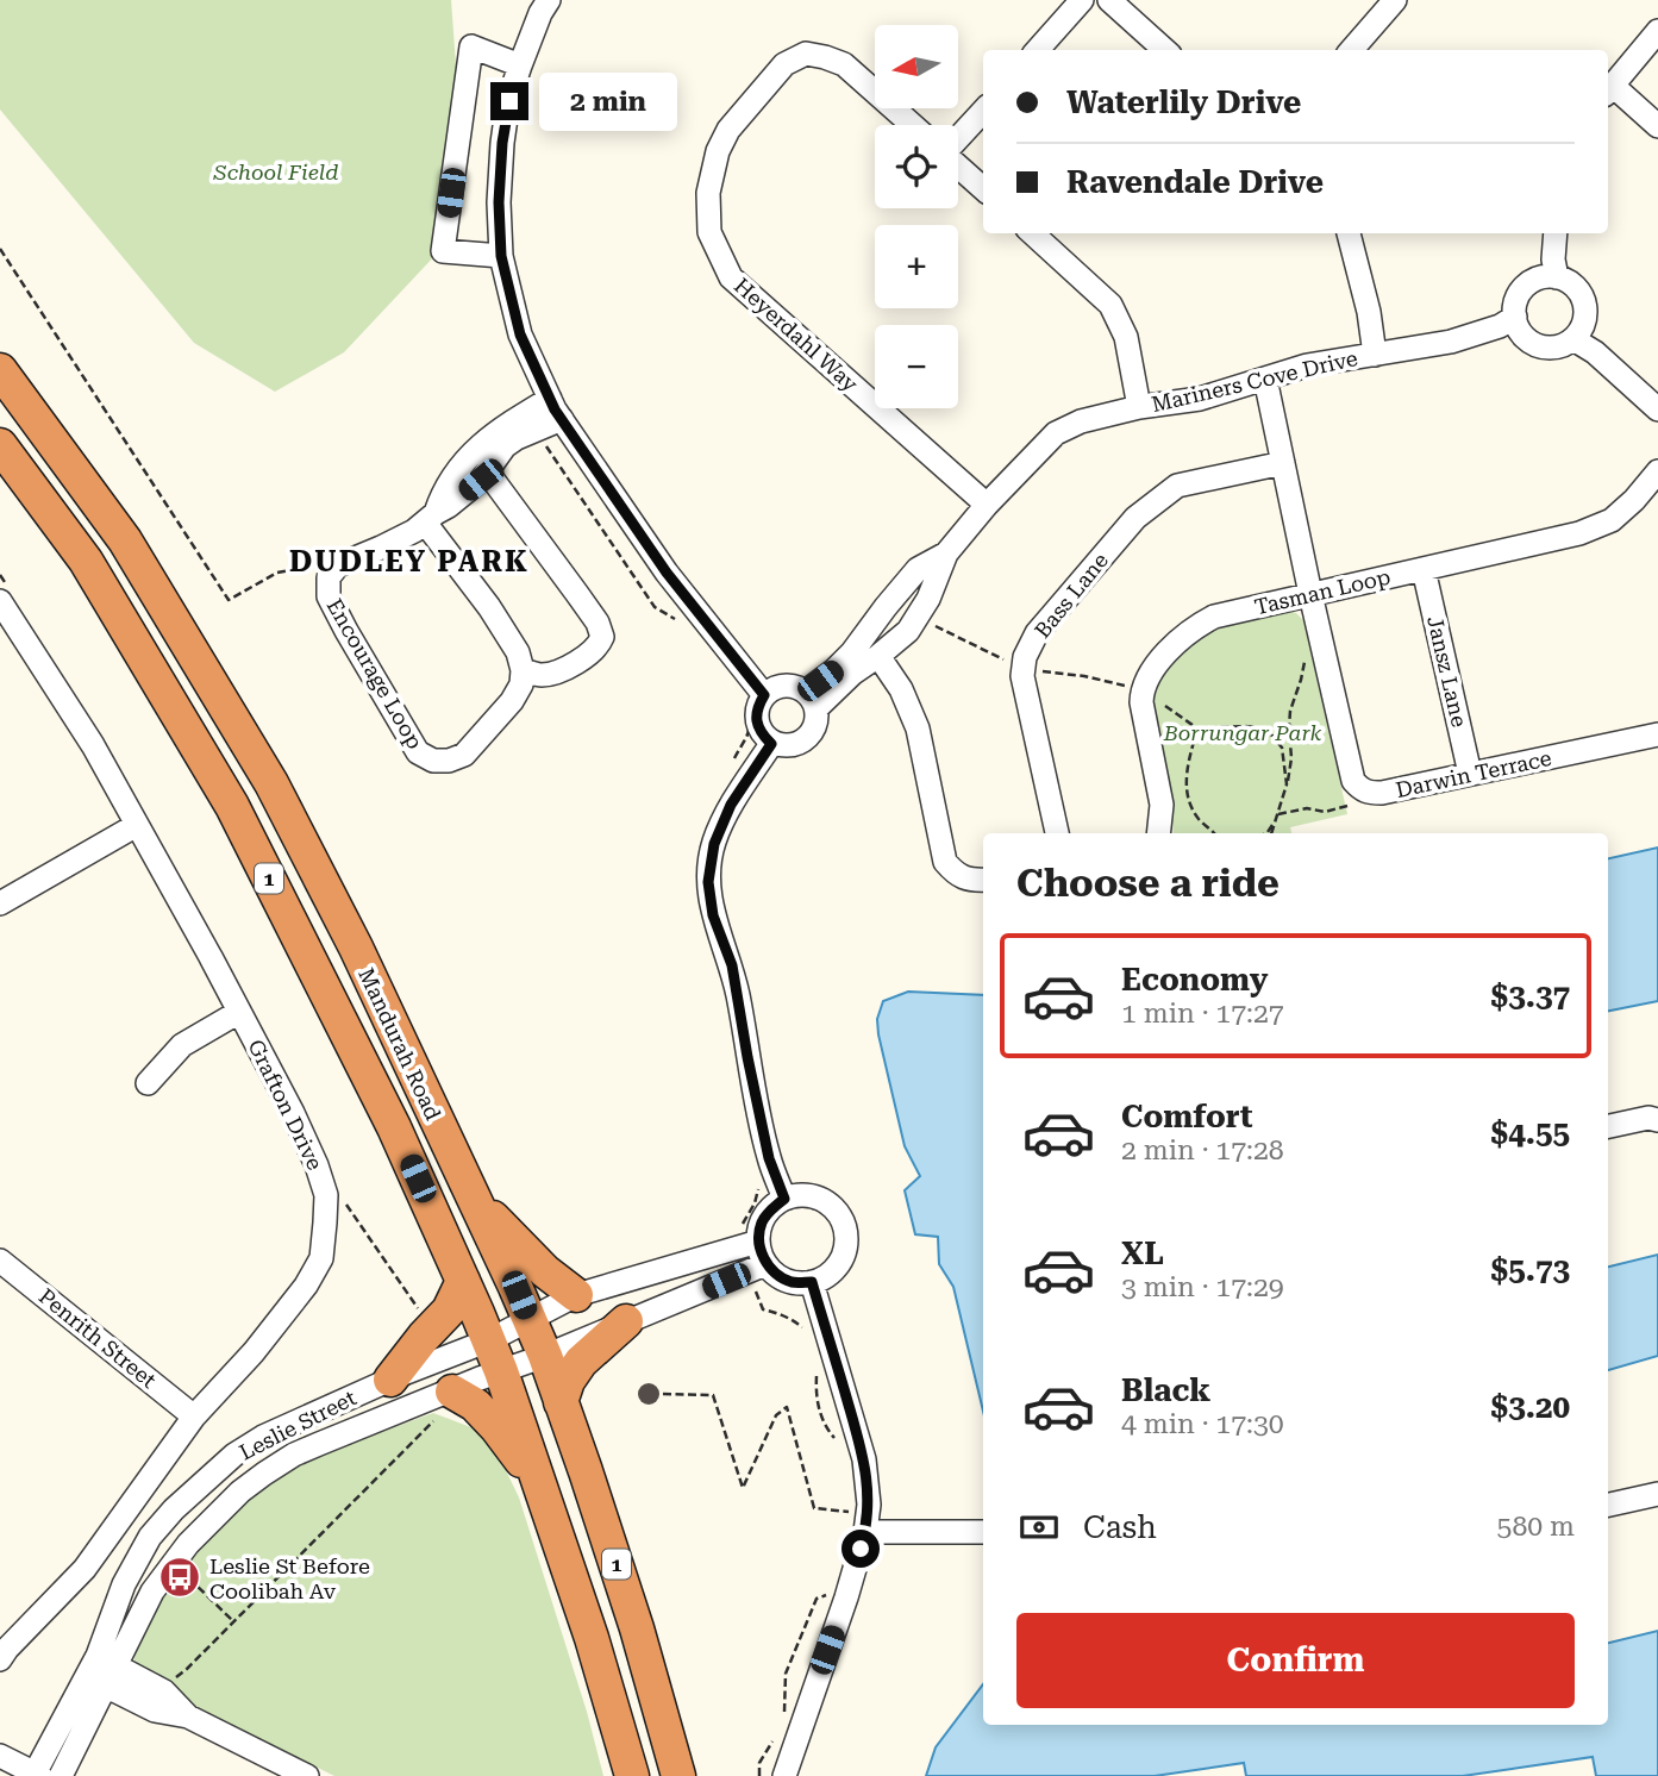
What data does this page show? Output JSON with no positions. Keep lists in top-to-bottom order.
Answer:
{
  "streets": {
    "highway": ["1", "Mandurah Road"],
    "street": [
      "Heyerdahl Way",
      "Mariners Cove Drive",
      "Tasman Loop",
      "Bass Lane",
      "Jansz Lane",
      "Encourage Loop",
      "Darwin Terrace",
      "Grafton Drive",
      "Penrith Street",
      "Leslie Street"
    ]
  },
  "crossings": [
    ["Heyerdahl Way", "Mariners Cove Drive"],
    ["Tasman Loop", "Jansz Lane"],
    ["Jansz Lane", "Darwin Terrace"],
    ["Mandurah Road", "Leslie Street"],
    ["Grafton Drive", "Penrith Street"]
  ],
  "districts": ["DUDLEY PARK"],
  "parks": ["School Field", "Borrungar Park"],
  "places": {
    "bus stop": ["Leslie St Before Coolibah Av"]
  },
  "north": "left",
  "page": {
    "map_buttons": ["+", "−"],
    "banner": ["Waterlily Drive", "Ravendale Drive"],
    "bubble": "2 min",
    "heading": "Choose a ride",
    "list": [
      {
        "name": "Economy",
        "note": "1 min · 17:27",
        "value": "$3.37"
      },
      {
        "name": "Comfort",
        "note": "2 min · 17:28",
        "value": "$4.55"
      },
      {
        "name": "XL",
        "note": "3 min · 17:29",
        "value": "$5.73"
      },
      {
        "name": "Black",
        "note": "4 min · 17:30",
        "value": "$3.20"
      }
    ],
    "pay": ["Cash", "580 m"],
    "buttons": "Confirm"
  }
}
